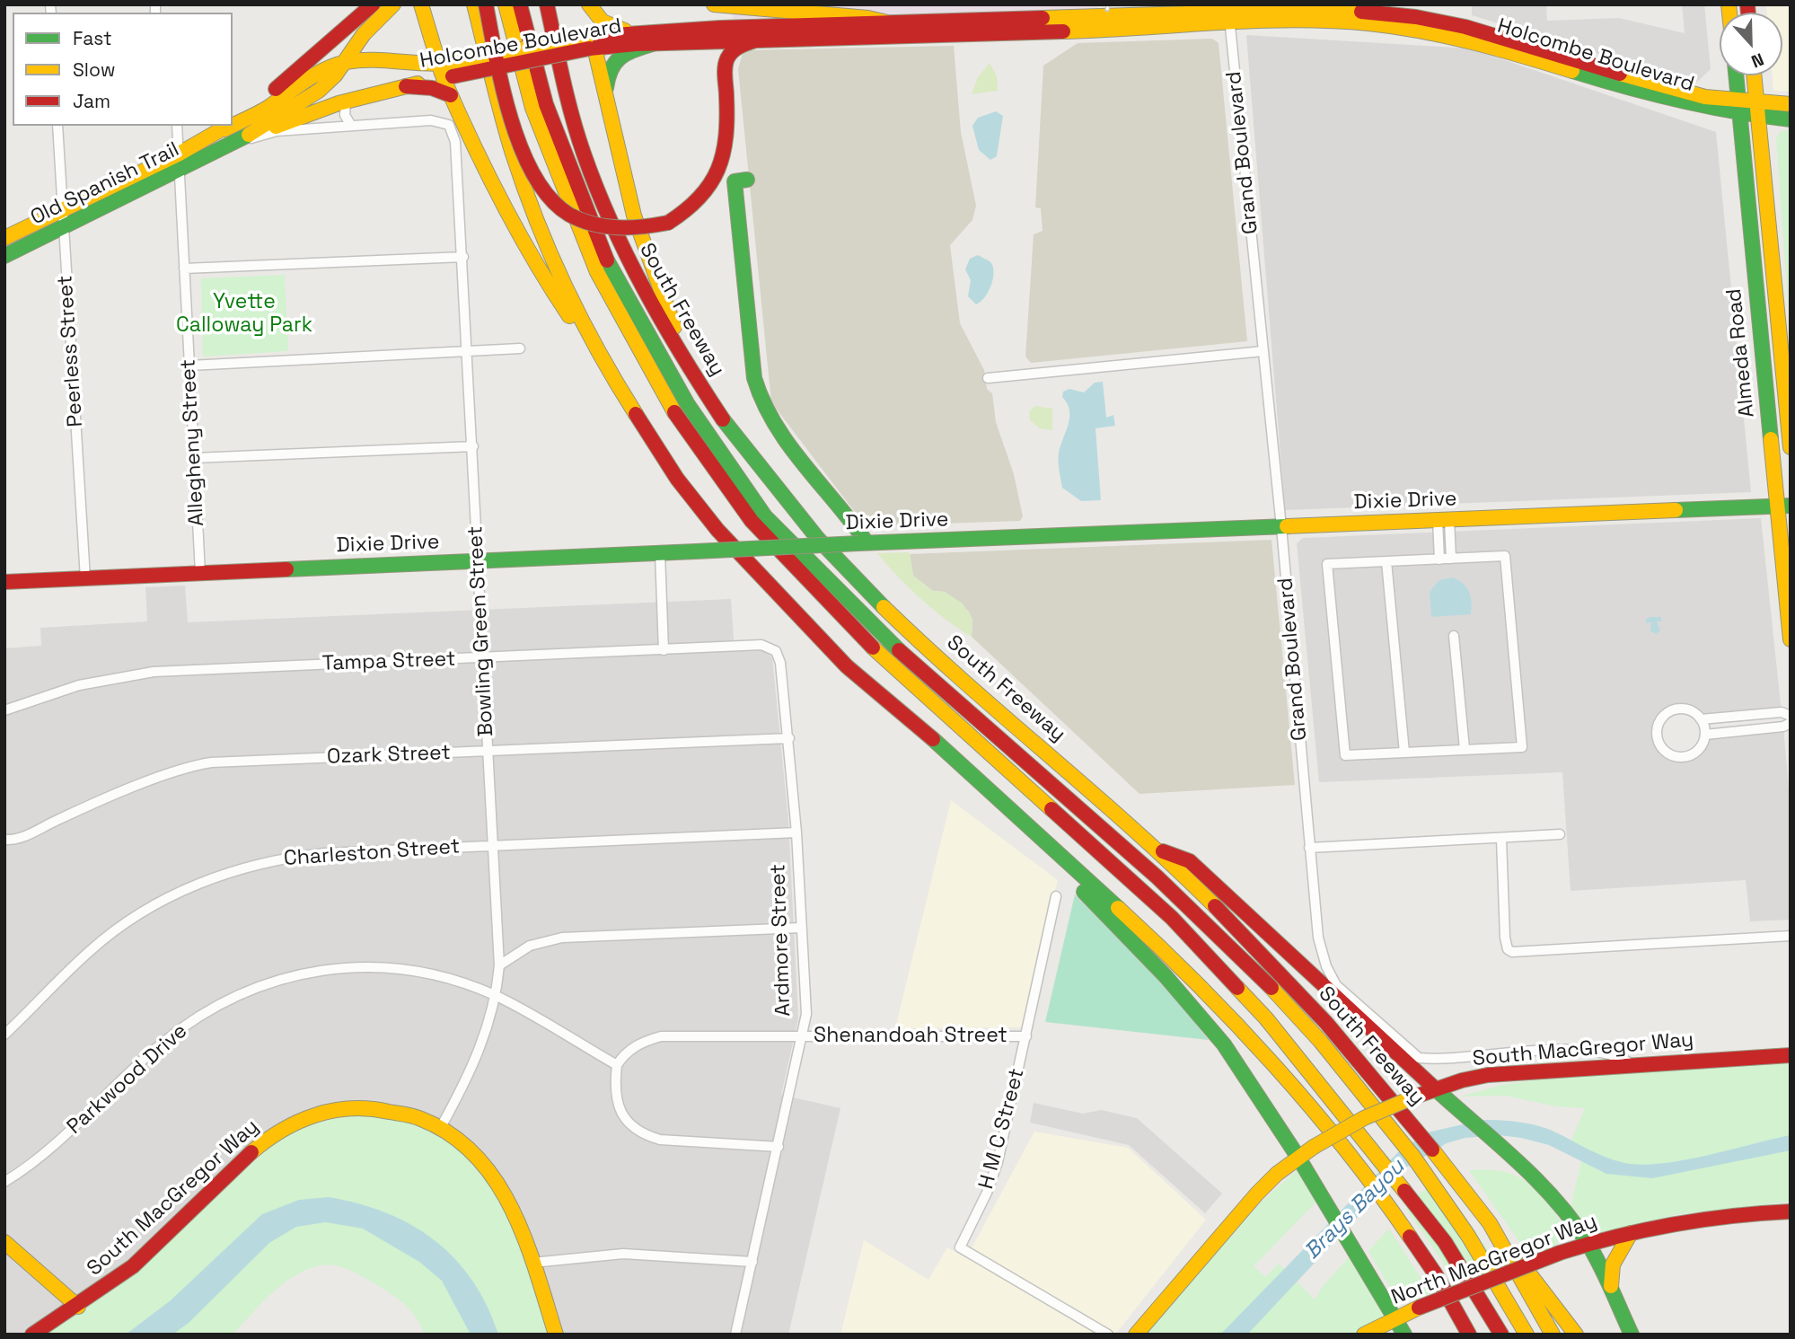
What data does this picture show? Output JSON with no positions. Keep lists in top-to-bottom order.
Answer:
{
  "streets": {
    "main road": [
      "Holcombe Boulevard",
      "Old Spanish Trail",
      "South Freeway",
      "Almeda Road",
      "Dixie Drive",
      "South MacGregor Way",
      "North MacGregor Way"
    ],
    "street": [
      "Grand Boulevard",
      "Peerless Street",
      "Allegheny Street",
      "Bowling Green Street",
      "Tampa Street",
      "Ozark Street",
      "Charleston Street",
      "Ardmore Street",
      "Shenandoah Street",
      "Parkwood Drive",
      "H M C Street"
    ]
  },
  "crossings": [
    ["Holcombe Boulevard", "Grand Boulevard"],
    ["Holcombe Boulevard", "Old Spanish Trail"],
    ["Holcombe Boulevard", "Almeda Road"],
    ["Grand Boulevard", "Dixie Drive"],
    ["Grand Boulevard", "South MacGregor Way"],
    ["Old Spanish Trail", "Peerless Street"],
    ["Old Spanish Trail", "Allegheny Street"],
    ["Peerless Street", "Dixie Drive"],
    ["Almeda Road", "Dixie Drive"],
    ["Allegheny Street", "Dixie Drive"],
    ["Dixie Drive", "Bowling Green Street"],
    ["Bowling Green Street", "Tampa Street"],
    ["Bowling Green Street", "Ozark Street"],
    ["Bowling Green Street", "Charleston Street"],
    ["Bowling Green Street", "South MacGregor Way"],
    ["Bowling Green Street", "Parkwood Drive"],
    ["Tampa Street", "Ardmore Street"],
    ["Ozark Street", "Ardmore Street"],
    ["Charleston Street", "Ardmore Street"],
    ["Ardmore Street", "Shenandoah Street"],
    ["Shenandoah Street", "Parkwood Drive"],
    ["Shenandoah Street", "H M C Street"]
  ],
  "water": ["Brays Bayou"],
  "parks": ["Yvette Calloway Park"],
  "legend": ["Fast", "Slow", "Jam"],
  "north": "bottom"
}
